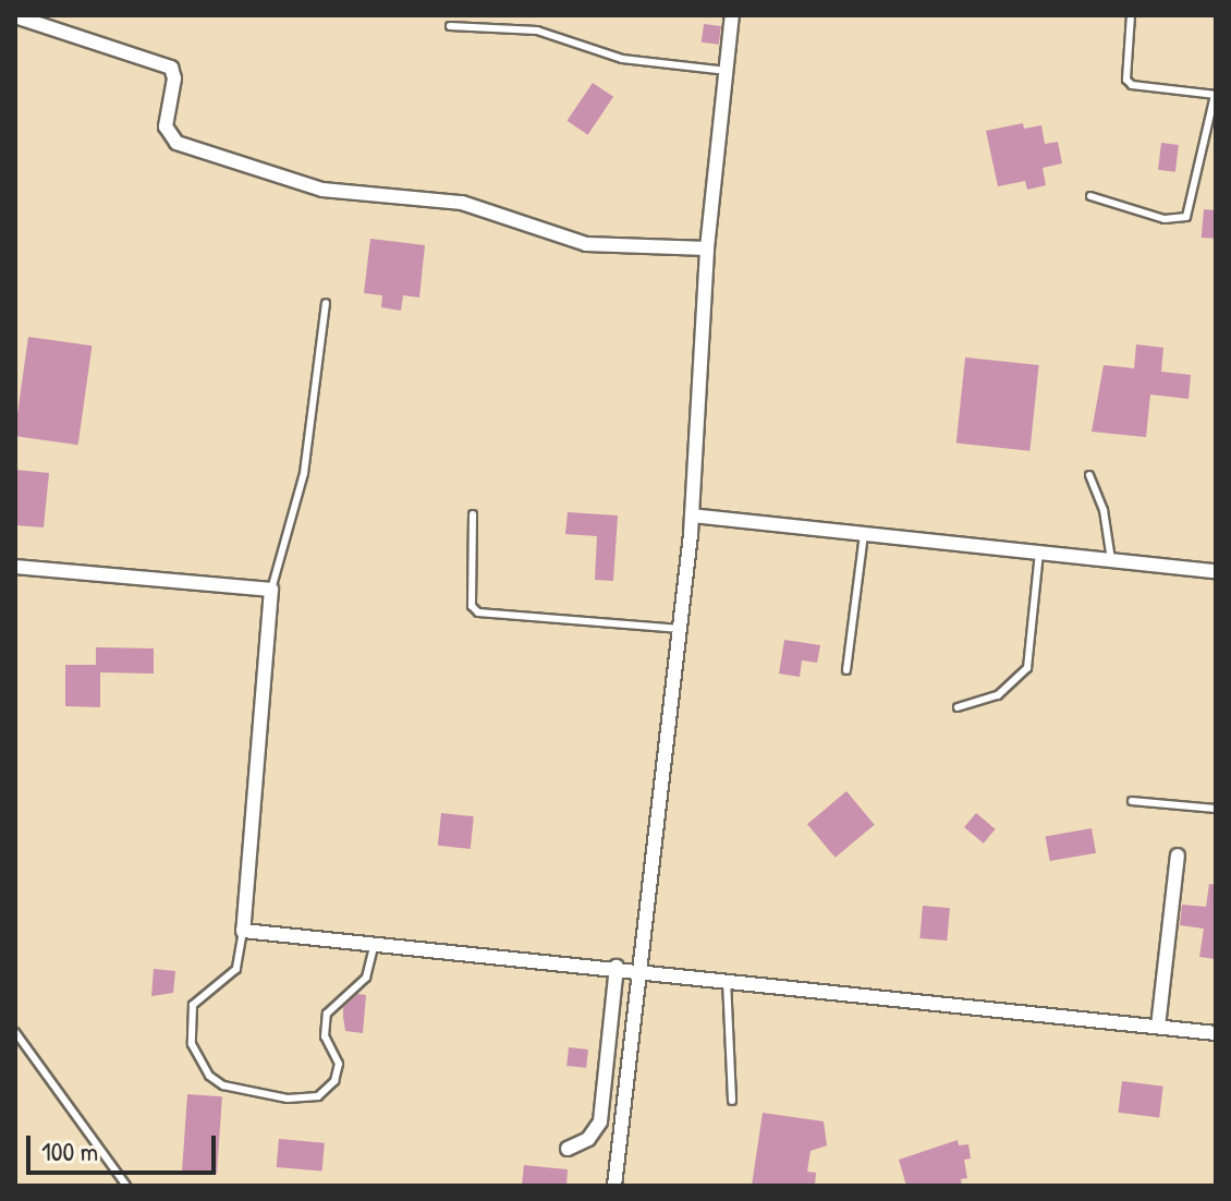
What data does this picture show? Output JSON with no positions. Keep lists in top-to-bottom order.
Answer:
{
  "scale_bar": "100 m"
}
